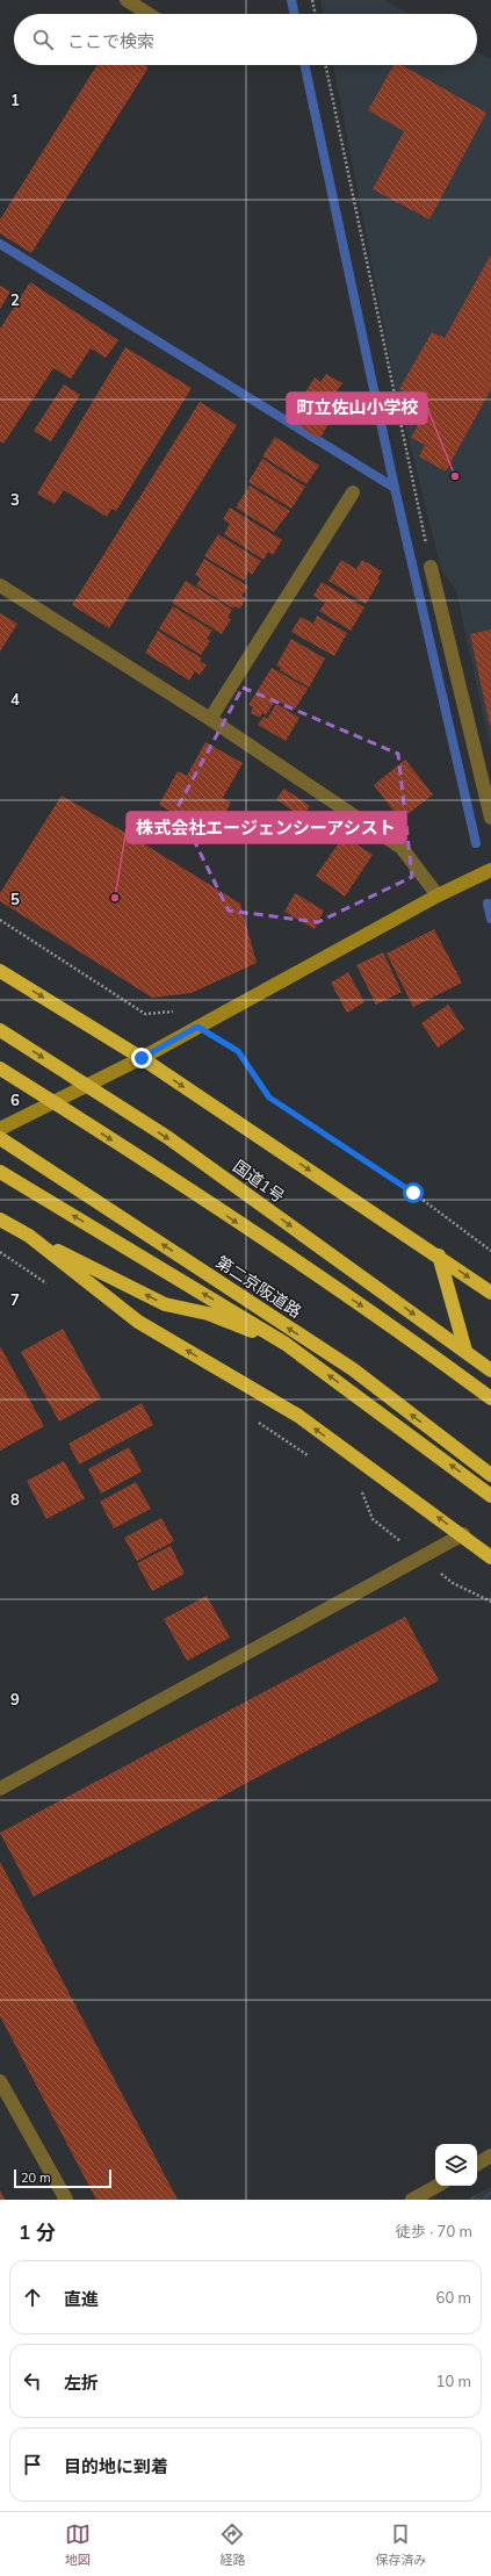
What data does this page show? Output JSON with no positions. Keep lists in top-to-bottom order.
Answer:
{
  "streets": {
    "highway": ["国道1号", "第二京阪道路"]
  },
  "places": ["町立佐山小学校", "株式会社エージェンシーアシスト"],
  "scale_bar": "20 m",
  "page": {
    "search": "ここで検索",
    "scale": "20 m",
    "heading": ["1 分", "徒歩 · 70 m"],
    "list": [
      ["直進", "60 m"],
      ["左折", "10 m"],
      "目的地に到着"
    ],
    "nav": ["地図", "経路", "保存済み"]
  },
  "grid": {
    "rows": [
      "1",
      "2",
      "3",
      "4",
      "5",
      "6",
      "7",
      "8",
      "9"
    ]
  }
}
